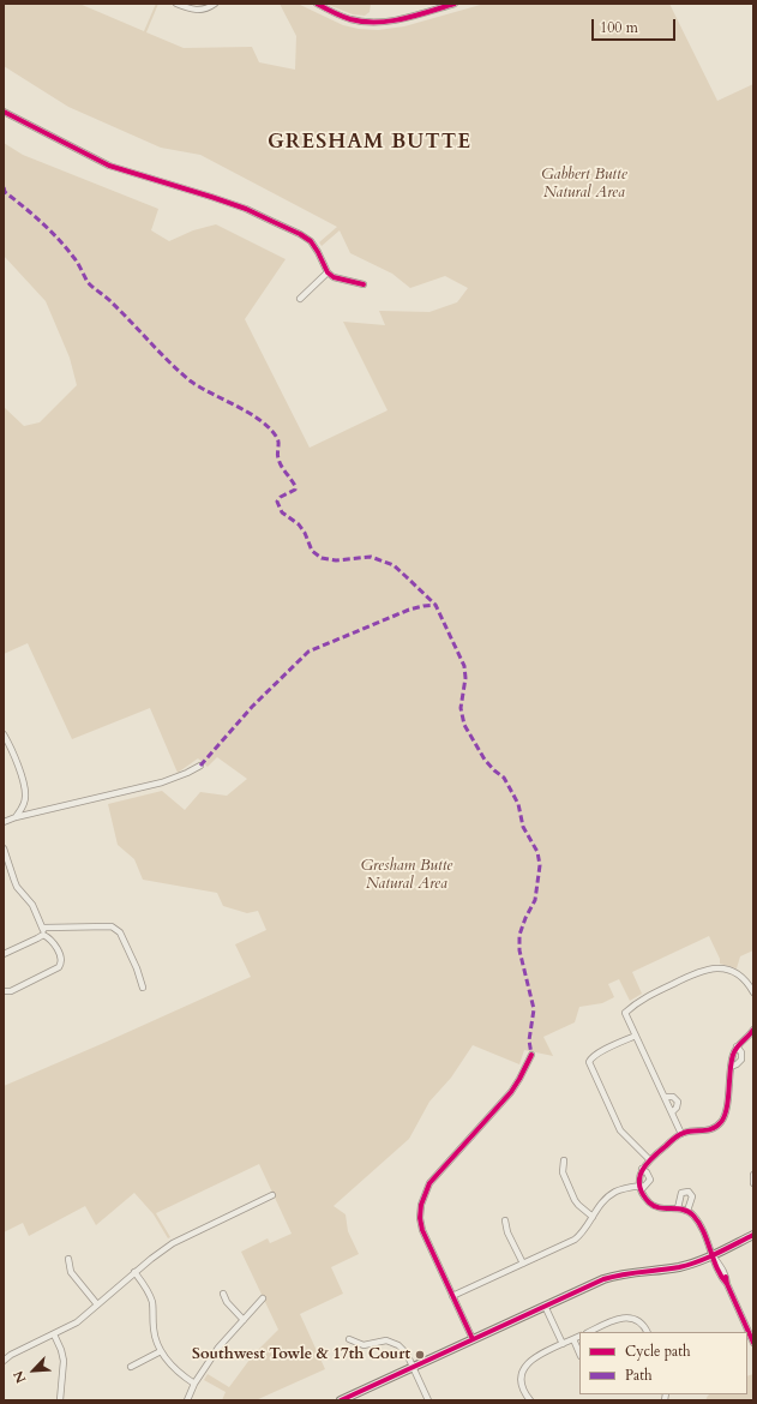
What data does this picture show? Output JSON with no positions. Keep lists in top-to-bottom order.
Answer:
{
  "districts": ["GRESHAM BUTTE"],
  "parks": ["Gabbert Butte Natural Area", "Gresham Butte Natural Area"],
  "places": ["Southwest Towle & 17th Court"],
  "legend": ["Cycle path", "Path"],
  "scale_bar": "100 m",
  "north": "bottom left"
}
